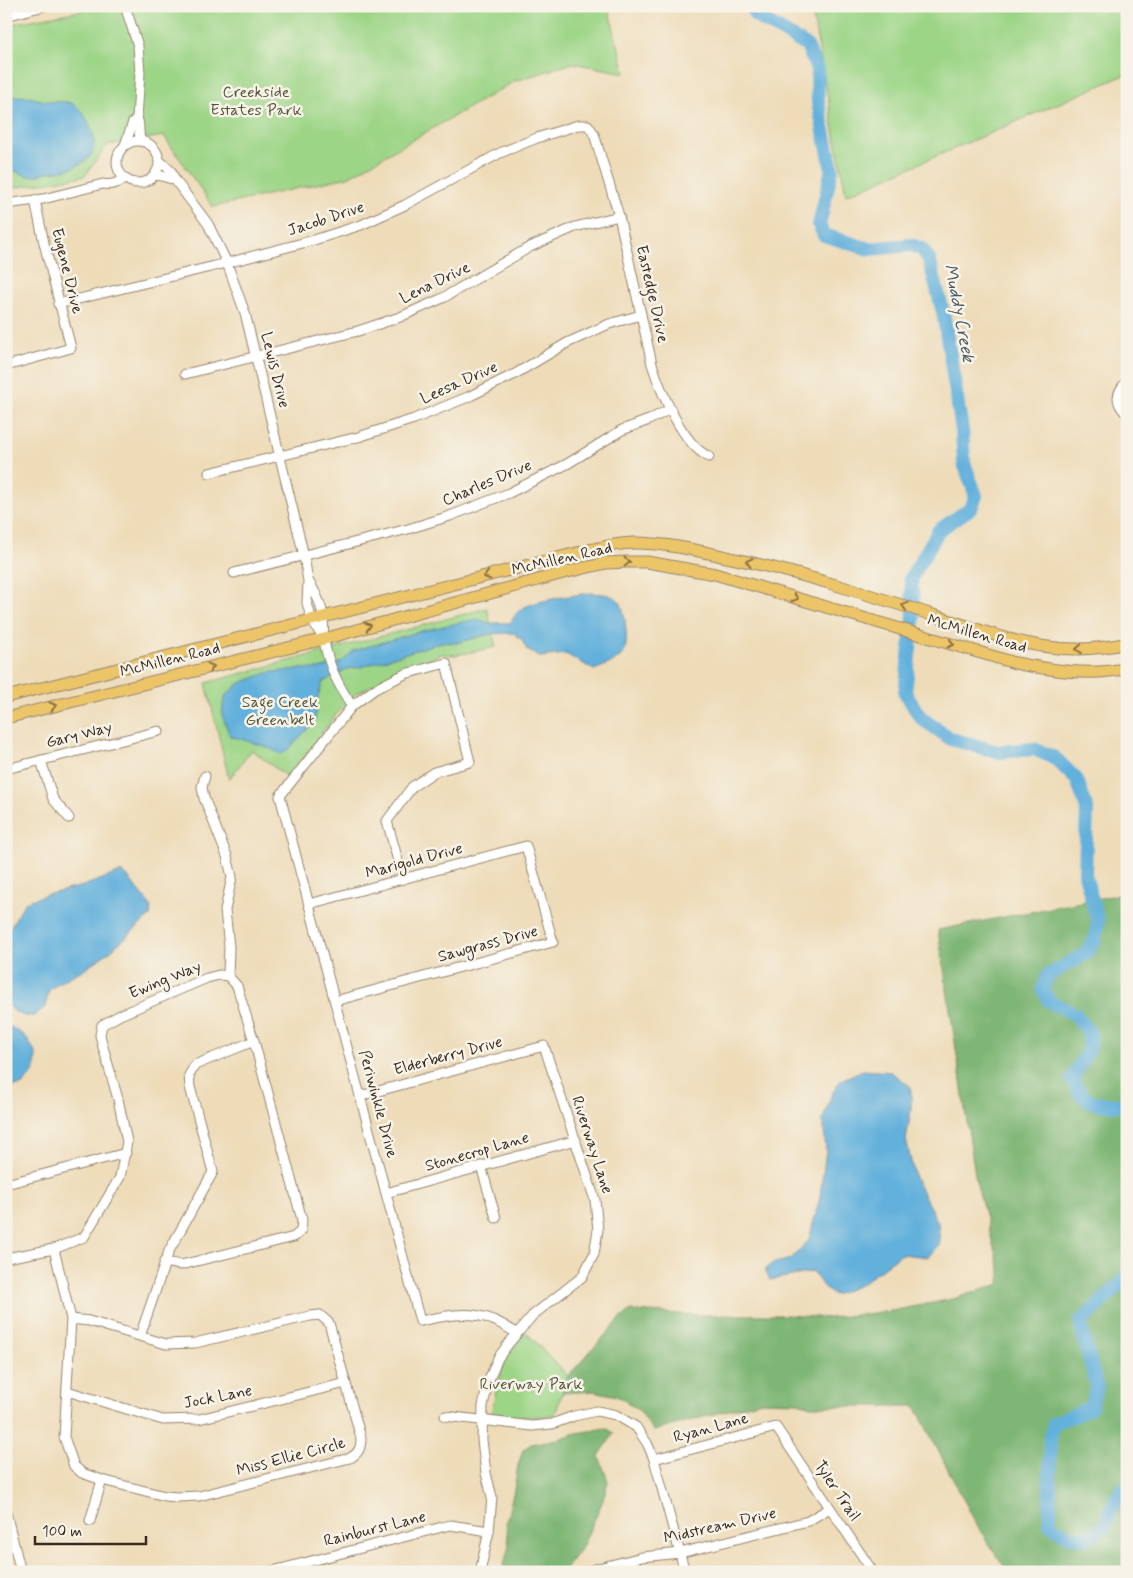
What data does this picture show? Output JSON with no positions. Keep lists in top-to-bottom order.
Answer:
{
  "streets": {
    "main road": ["McMillen Road"],
    "street": [
      "Jacob Drive",
      "Eugene Drive",
      "Lena Drive",
      "Eastedge Drive",
      "Lewis Drive",
      "Leesa Drive",
      "Charles Drive",
      "Gary Way",
      "Marigold Drive",
      "Sawgrass Drive",
      "Ewing Way",
      "Elderberry Drive",
      "Periwinkle Drive",
      "Riverway Lane",
      "Stonecrop Lane",
      "Jock Lane",
      "Ryan Lane",
      "Miss Ellie Circle",
      "Tyler Trail",
      "Midstream Drive",
      "Rainburst Lane"
    ]
  },
  "crossings": [
    ["Jacob Drive", "Eugene Drive"],
    ["Jacob Drive", "Eastedge Drive"],
    ["Jacob Drive", "Lewis Drive"],
    ["Lena Drive", "Eastedge Drive"],
    ["Lena Drive", "Lewis Drive"],
    ["Eastedge Drive", "Leesa Drive"],
    ["Eastedge Drive", "Charles Drive"],
    ["Lewis Drive", "Leesa Drive"],
    ["Lewis Drive", "Charles Drive"],
    ["Lewis Drive", "McMillen Road"],
    ["Lewis Drive", "Periwinkle Drive"],
    ["Marigold Drive", "Sawgrass Drive"],
    ["Marigold Drive", "Periwinkle Drive"],
    ["Sawgrass Drive", "Periwinkle Drive"],
    ["Ewing Way", "Miss Ellie Circle"],
    ["Elderberry Drive", "Periwinkle Drive"],
    ["Elderberry Drive", "Riverway Lane"],
    ["Periwinkle Drive", "Riverway Lane"],
    ["Periwinkle Drive", "Stonecrop Lane"],
    ["Riverway Lane", "Stonecrop Lane"],
    ["Riverway Lane", "Rainburst Lane"],
    ["Jock Lane", "Miss Ellie Circle"],
    ["Ryan Lane", "Tyler Trail"],
    ["Tyler Trail", "Midstream Drive"]
  ],
  "water": ["Muddy Creek"],
  "parks": ["Creekside Estates Park", "Sage Creek Greenbelt", "Riverway Park"],
  "scale_bar": "100 m"
}
